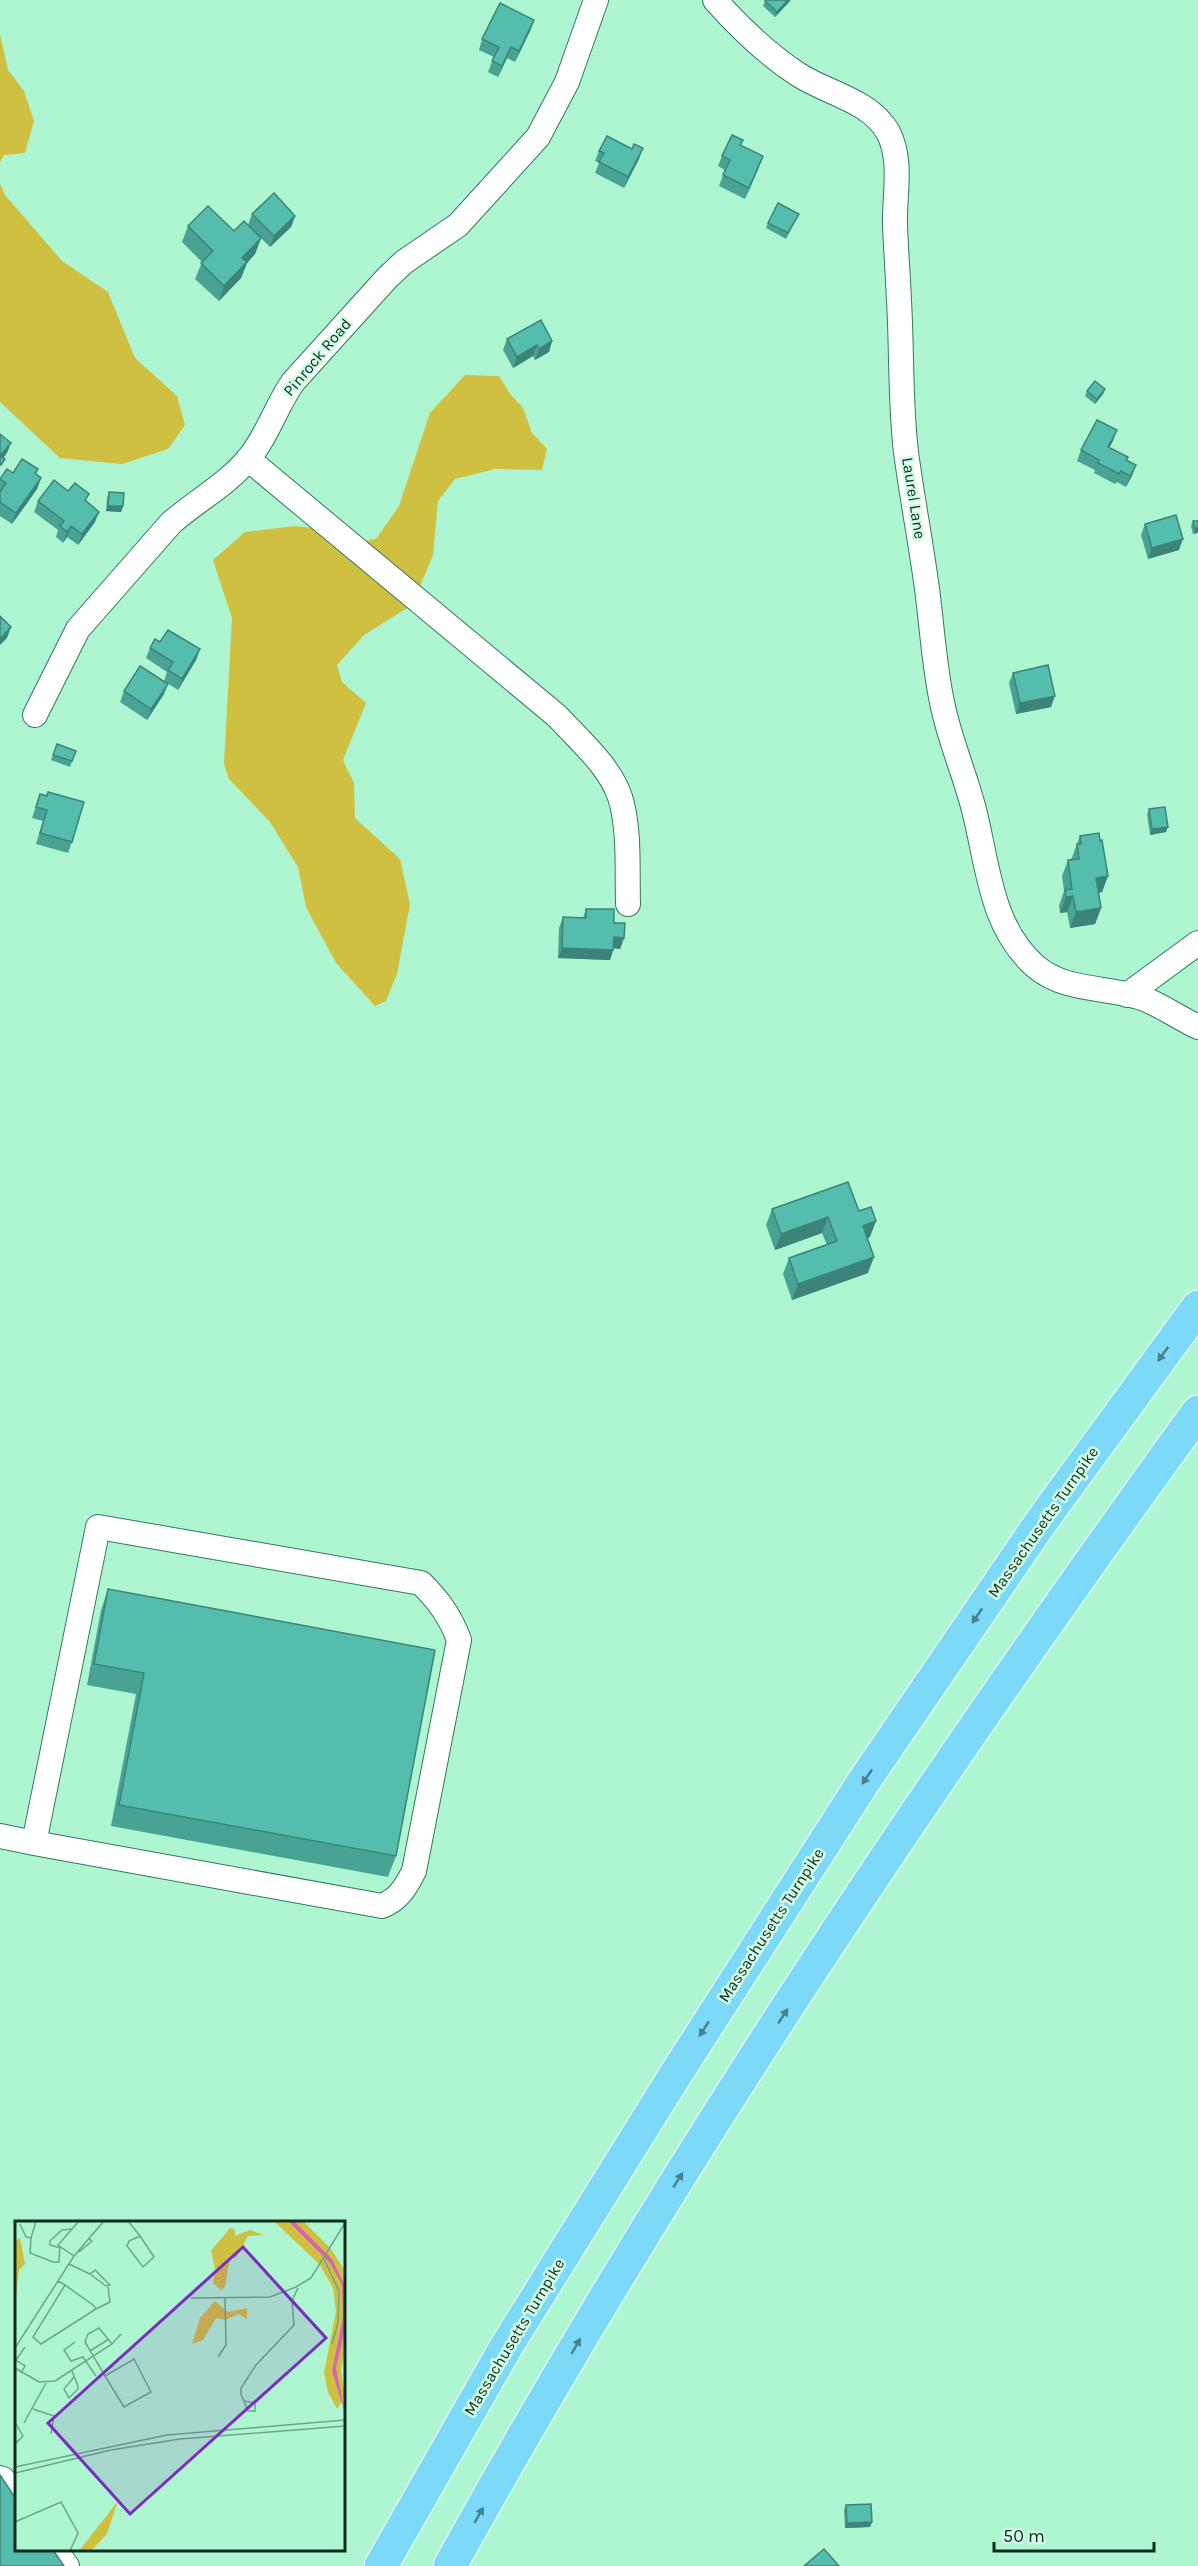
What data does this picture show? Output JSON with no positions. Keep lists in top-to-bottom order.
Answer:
{
  "streets": {
    "highway": ["Massachusetts Turnpike"],
    "street": ["Pinrock Road", "Laurel Lane"]
  },
  "scale_bar": "50 m"
}
